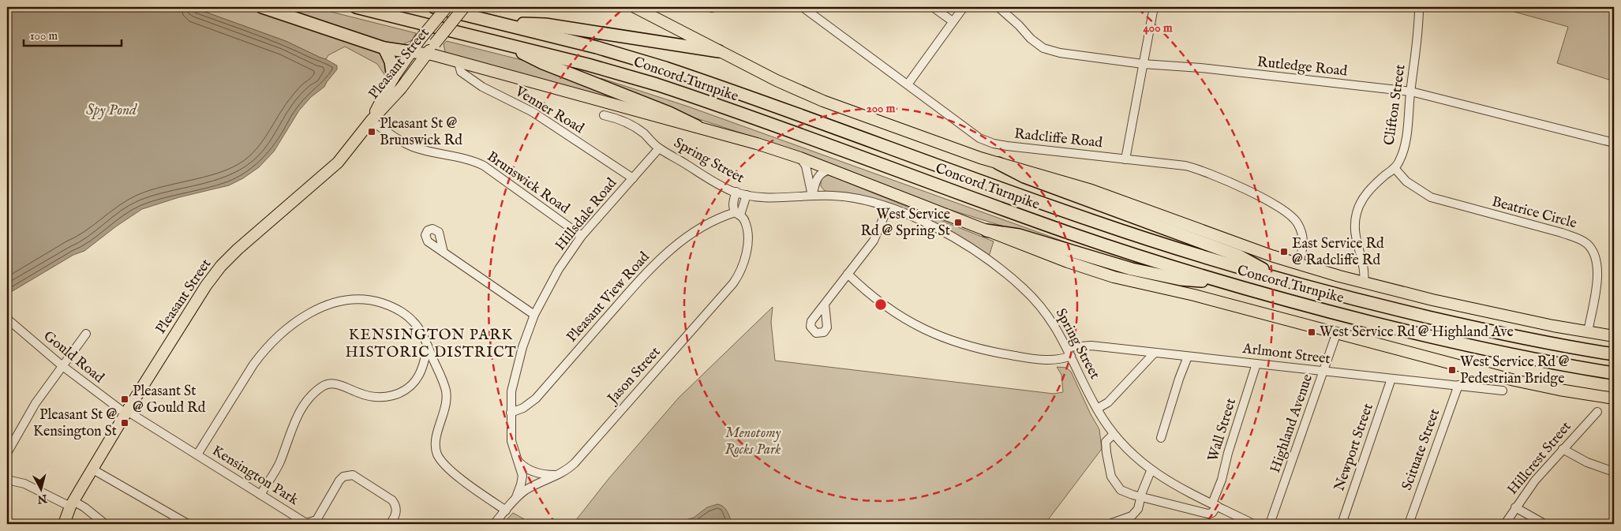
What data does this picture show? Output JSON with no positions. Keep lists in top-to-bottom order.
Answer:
{
  "streets": {
    "highway": ["Concord Turnpike"],
    "main road": ["Pleasant Street"],
    "street": [
      "Rutledge Road",
      "Clifton Street",
      "Venner Road",
      "Radcliffe Road",
      "Spring Street",
      "Brunswick Road",
      "Beatrice Circle",
      "Hillsdale Road",
      "Pleasant View Road",
      "Arlmont Street",
      "Gould Road",
      "Jason Street",
      "Highland Avenue",
      "Wall Street",
      "Newport Street",
      "Scituate Street",
      "Hillcrest Street",
      "Kensington Park"
    ]
  },
  "crossings": [
    ["Pleasant Street", "Brunswick Road"],
    ["Pleasant Street", "Gould Road"],
    ["Pleasant Street", "Kensington Park"],
    ["Rutledge Road", "Clifton Street"],
    ["Concord Turnpike", "Clifton Street"],
    ["Concord Turnpike", "Radcliffe Road"],
    ["Concord Turnpike", "Beatrice Circle"],
    ["Clifton Street", "Beatrice Circle"],
    ["Venner Road", "Hillsdale Road"],
    ["Spring Street", "Hillsdale Road"],
    ["Spring Street", "Arlmont Street"],
    ["Spring Street", "Jason Street"],
    ["Spring Street", "Wall Street"],
    ["Brunswick Road", "Hillsdale Road"],
    ["Hillsdale Road", "Pleasant View Road"],
    ["Hillsdale Road", "Jason Street"],
    ["Pleasant View Road", "Jason Street"],
    ["Arlmont Street", "Highland Avenue"],
    ["Arlmont Street", "Wall Street"],
    ["Arlmont Street", "Newport Street"],
    ["Arlmont Street", "Scituate Street"],
    ["Gould Road", "Kensington Park"]
  ],
  "districts": ["KENSINGTON PARK HISTORIC DISTRICT"],
  "water": ["Spy Pond"],
  "parks": ["Menotomy Rocks Park"],
  "places": {
    "transit": [
      "Pleasant St @ Brunswick Rd",
      "West Service Rd @ Spring St",
      "East Service Rd @ Radcliffe Rd",
      "West Service Rd @ Highland Ave",
      "West Service Rd @ Pedestrian Bridge",
      "Pleasant St @ Gould Rd",
      "Pleasant St @ Kensington St"
    ]
  },
  "scale_bar": "100 m",
  "north": "bottom",
  "rings": ["400 m", "200 m"]
}
